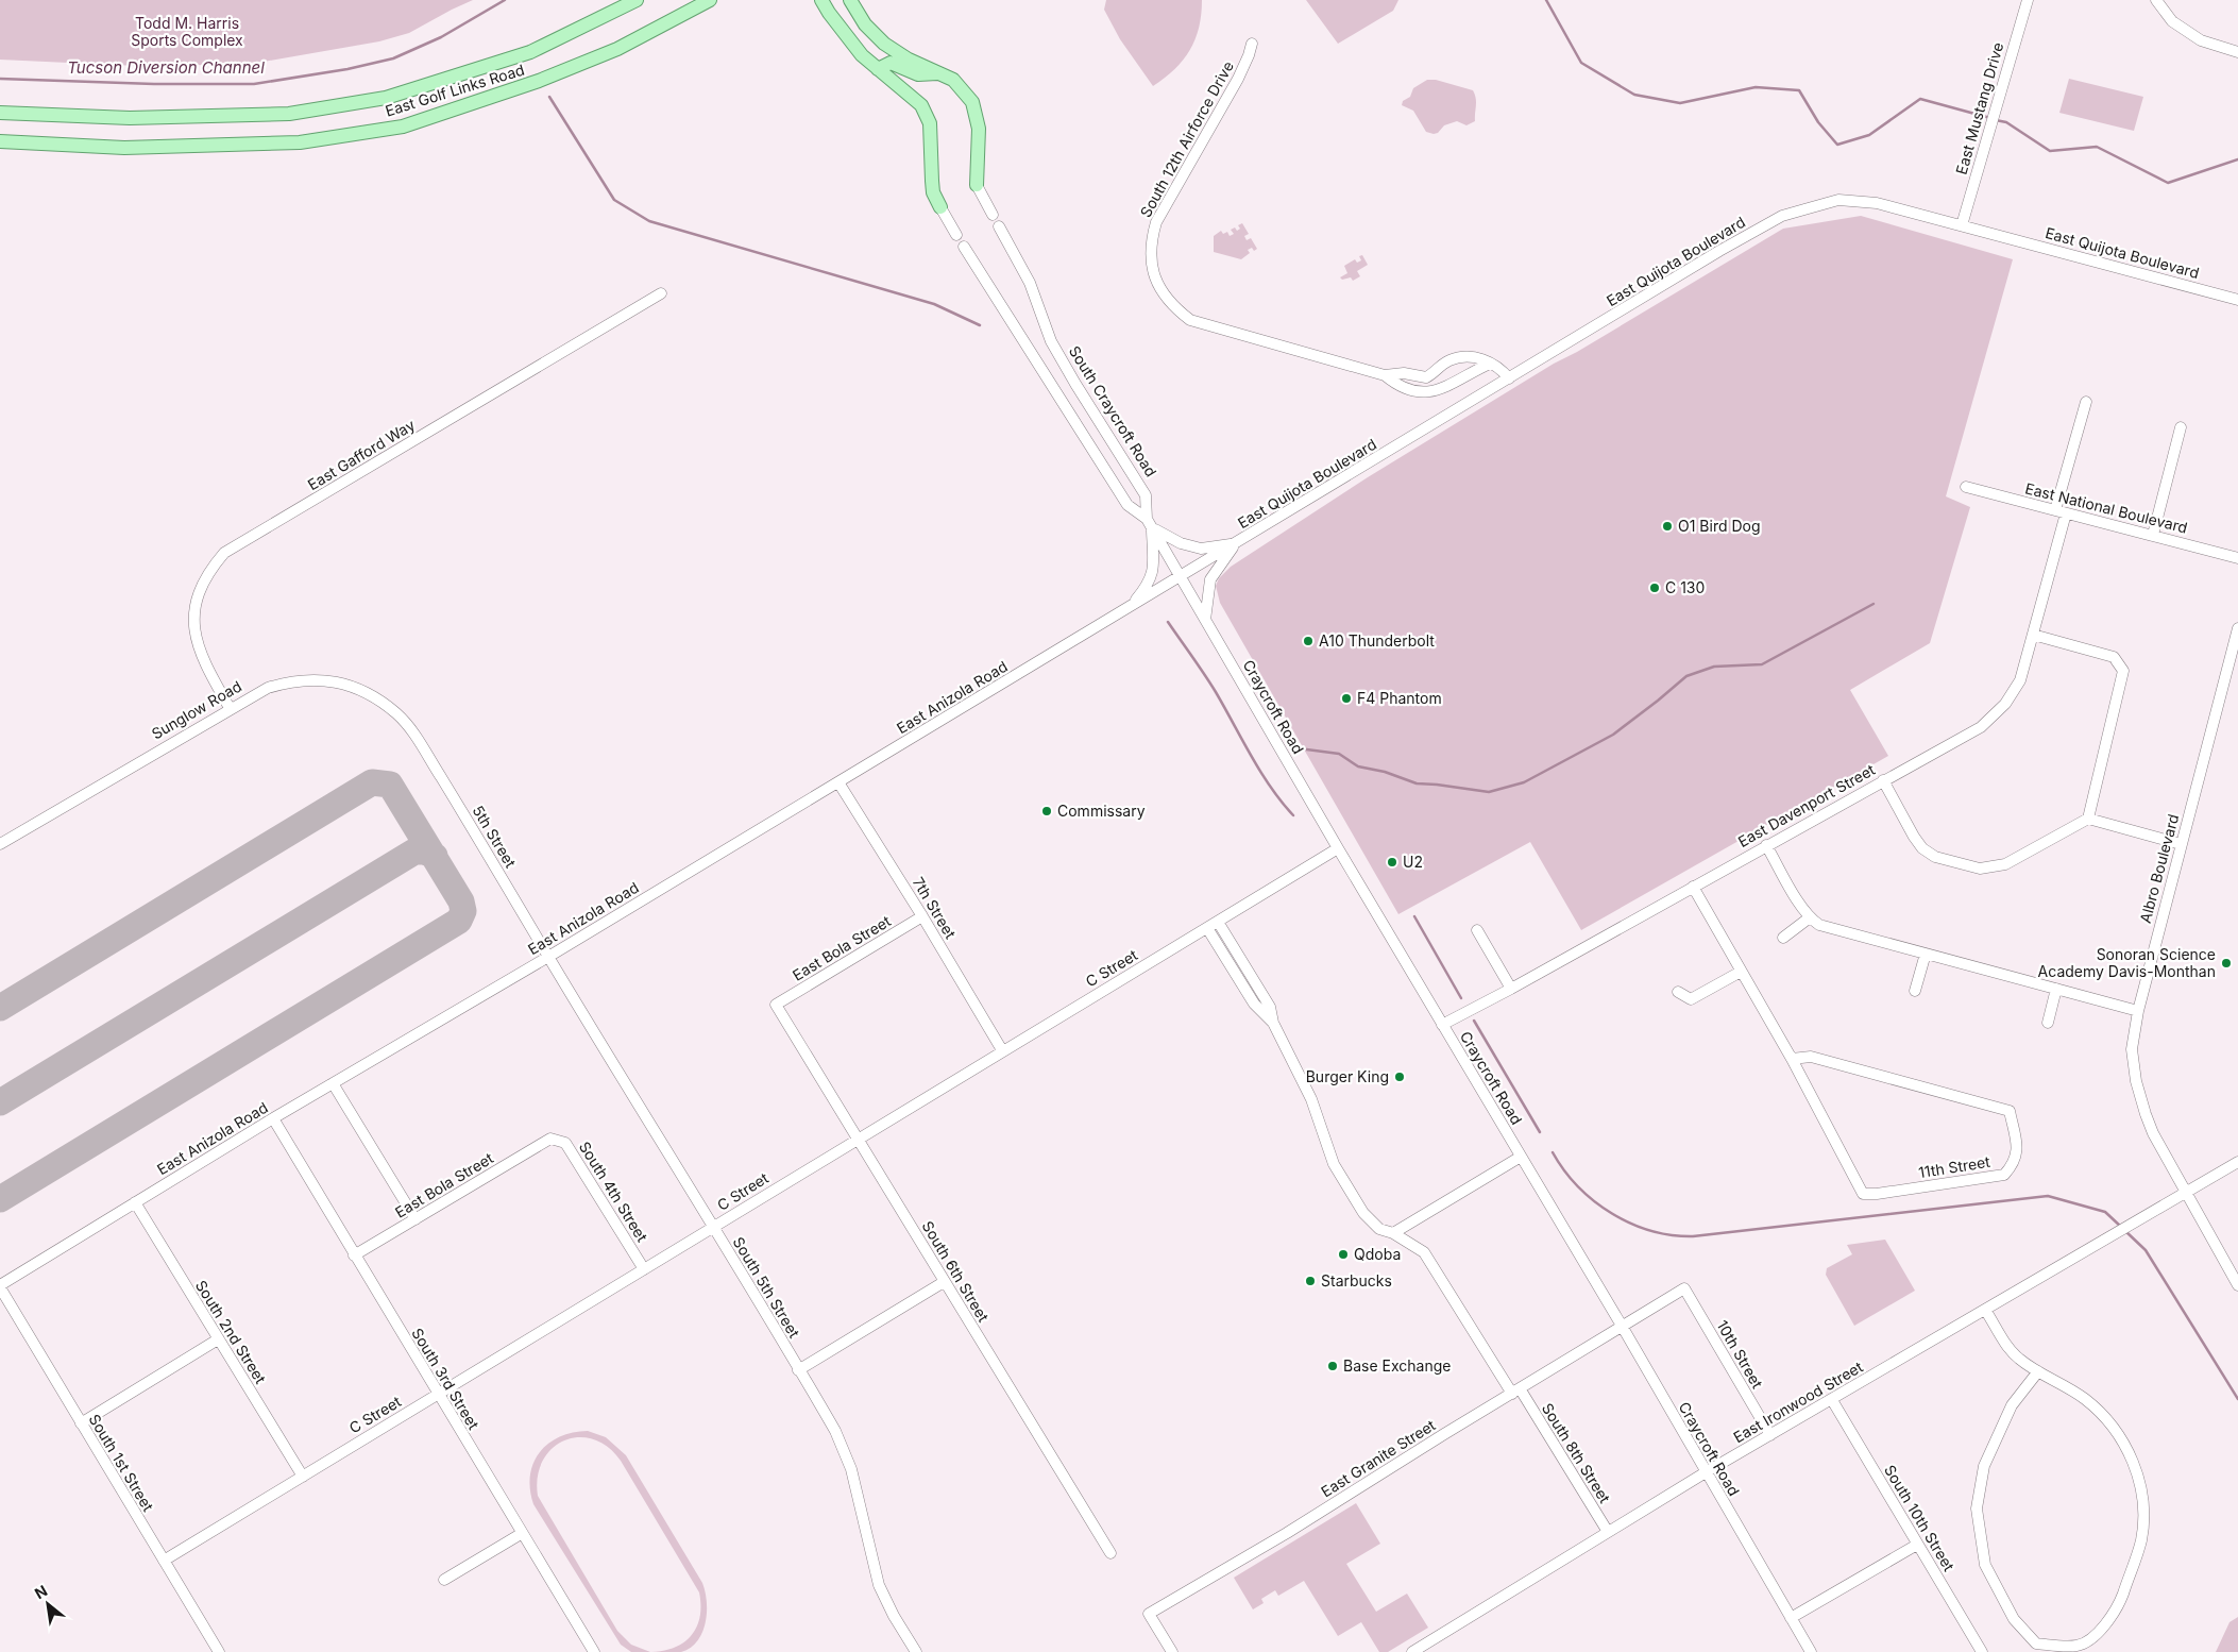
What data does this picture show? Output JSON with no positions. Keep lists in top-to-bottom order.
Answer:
{
  "streets": {
    "main road": ["East Golf Links Road"],
    "street": [
      "East Mustang Drive",
      "South 12th Airforce Drive",
      "East Quijota Boulevard",
      "South Craycroft Road",
      "East Gafford Way",
      "East National Boulevard",
      "East Anizola Road",
      "Craycroft Road",
      "Sunglow Road",
      "East Davenport Street",
      "5th Street",
      "Albro Boulevard",
      "7th Street",
      "East Bola Street",
      "C Street",
      "11th Street",
      "South 4th Street",
      "South 6th Street",
      "South 5th Street",
      "South 2nd Street",
      "10th Street",
      "South 3rd Street",
      "East Ironwood Street",
      "South 8th Street",
      "East Granite Street",
      "South 1st Street",
      "South 10th Street"
    ]
  },
  "crossings": [
    ["East Mustang Drive", "East Quijota Boulevard"],
    ["South 12th Airforce Drive", "East Quijota Boulevard"],
    ["East Quijota Boulevard", "East Anizola Road"],
    ["East Quijota Boulevard", "Craycroft Road"],
    ["South Craycroft Road", "East Anizola Road"],
    ["South Craycroft Road", "Craycroft Road"],
    ["East Gafford Way", "Sunglow Road"],
    ["East National Boulevard", "East Davenport Street"],
    ["East Anizola Road", "Craycroft Road"],
    ["East Anizola Road", "5th Street"],
    ["East Anizola Road", "7th Street"],
    ["East Anizola Road", "South 5th Street"],
    ["East Anizola Road", "South 2nd Street"],
    ["East Anizola Road", "South 3rd Street"],
    ["East Anizola Road", "South 1st Street"],
    ["Craycroft Road", "East Davenport Street"],
    ["Craycroft Road", "C Street"],
    ["Craycroft Road", "East Ironwood Street"],
    ["Craycroft Road", "East Granite Street"],
    ["Sunglow Road", "5th Street"],
    ["East Davenport Street", "11th Street"],
    ["5th Street", "South 5th Street"],
    ["Albro Boulevard", "East Ironwood Street"],
    ["7th Street", "East Bola Street"],
    ["7th Street", "C Street"],
    ["East Bola Street", "South 4th Street"],
    ["East Bola Street", "South 6th Street"],
    ["East Bola Street", "South 3rd Street"],
    ["C Street", "South 4th Street"],
    ["C Street", "South 6th Street"],
    ["C Street", "South 5th Street"],
    ["C Street", "South 2nd Street"],
    ["C Street", "South 3rd Street"],
    ["C Street", "South 1st Street"],
    ["10th Street", "East Ironwood Street"],
    ["10th Street", "East Granite Street"],
    ["East Ironwood Street", "South 8th Street"],
    ["East Ironwood Street", "South 10th Street"],
    ["South 8th Street", "East Granite Street"]
  ],
  "water": ["Tucson Diversion Channel"],
  "parks": ["Todd M. Harris Sports Complex"],
  "places": [
    "O1 Bird Dog",
    "C 130",
    "A10 Thunderbolt",
    "F4 Phantom",
    "Commissary",
    "U2",
    "Sonoran Science Academy Davis-Monthan",
    "Burger King",
    "Qdoba",
    "Starbucks",
    "Base Exchange"
  ],
  "north": "top left"
}
